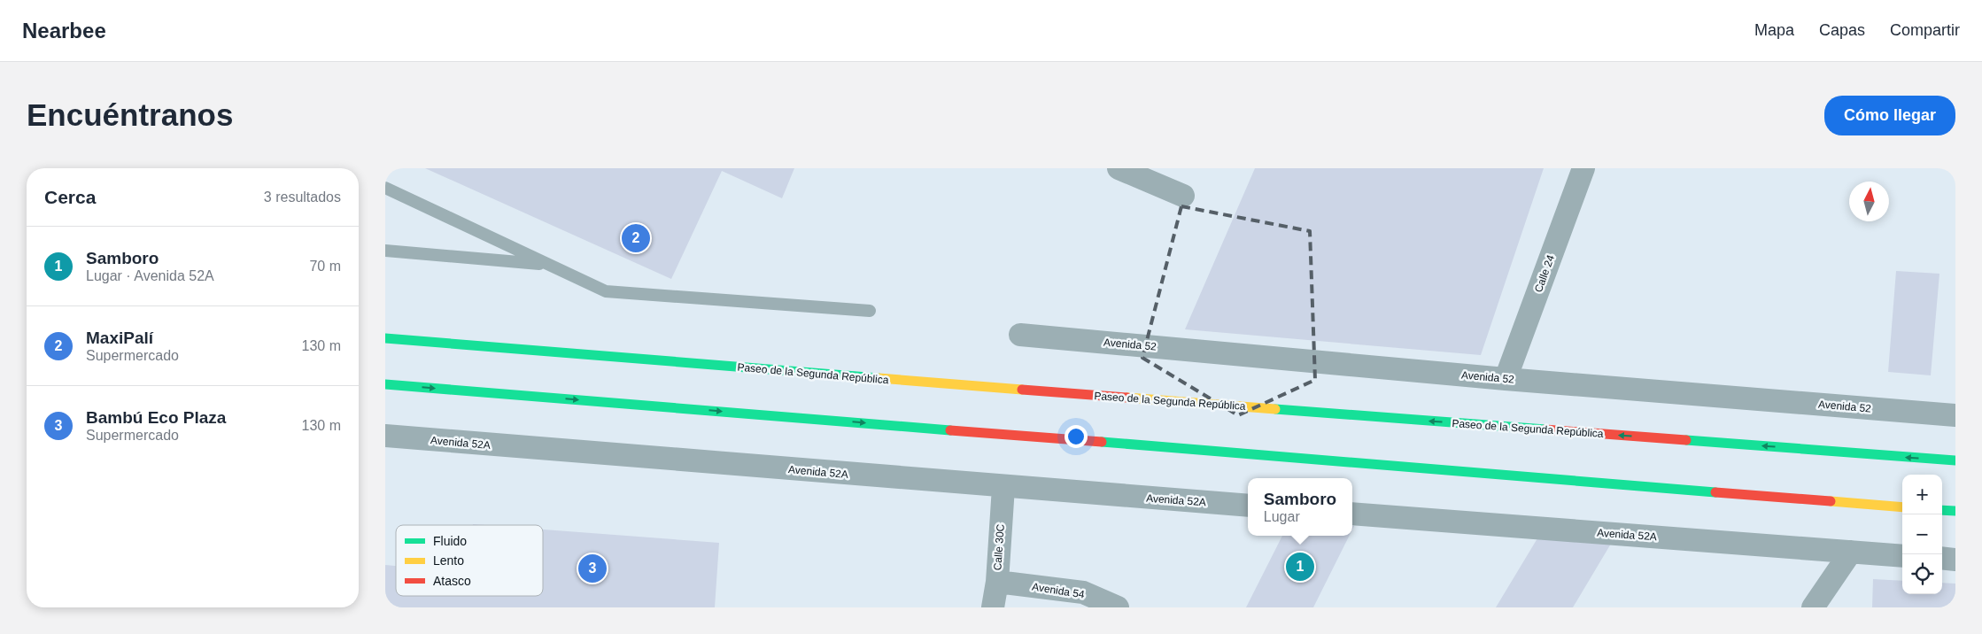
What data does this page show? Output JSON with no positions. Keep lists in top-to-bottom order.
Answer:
{
  "streets": {
    "highway": ["Paseo de la Segunda República"],
    "street": [
      "Calle 24",
      "Avenida 52",
      "Avenida 52A",
      "Calle 30C",
      "Avenida 54"
    ]
  },
  "crossings": [
    ["Calle 24", "Avenida 52"],
    ["Avenida 52A", "Calle 30C"],
    ["Calle 30C", "Avenida 54"]
  ],
  "legend": ["Fluido", "Lento", "Atasco"],
  "north": "top",
  "page": {
    "header": "Nearbee",
    "nav": ["Mapa", "Capas", "Compartir"],
    "buttons": "Cómo llegar",
    "title": "Encuéntranos",
    "heading": ["Cerca", "3 resultados"],
    "pins": ["2", "1", "3"],
    "list": [
      {
        "mark": "1",
        "name": "Samboro",
        "note": "Lugar · Avenida 52A",
        "value": "70 m"
      },
      {
        "mark": "2",
        "name": "MaxiPalí",
        "note": "Supermercado",
        "value": "130 m"
      },
      {
        "mark": "3",
        "name": "Bambú Eco Plaza",
        "note": "Supermercado",
        "value": "130 m"
      }
    ],
    "map_buttons": ["+", "−"],
    "popup": ["Samboro", "Lugar"]
  }
}
